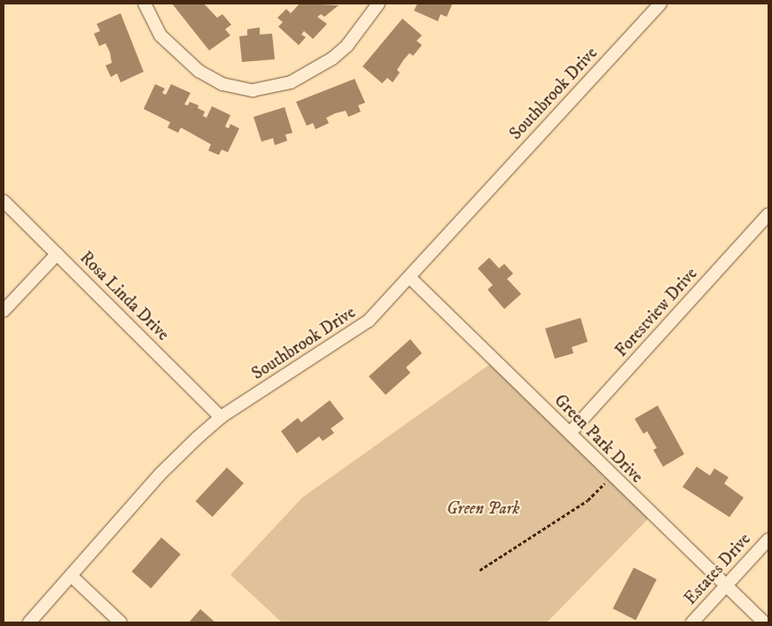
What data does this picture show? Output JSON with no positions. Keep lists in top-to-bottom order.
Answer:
{
  "streets": {
    "street": [
      "Southbrook Drive",
      "Rosa Linda Drive",
      "Forestview Drive",
      "Green Park Drive",
      "Estates Drive"
    ]
  },
  "crossings": [
    ["Southbrook Drive", "Rosa Linda Drive"],
    ["Southbrook Drive", "Green Park Drive"],
    ["Forestview Drive", "Green Park Drive"],
    ["Green Park Drive", "Estates Drive"]
  ],
  "parks": ["Green Park"]
}
